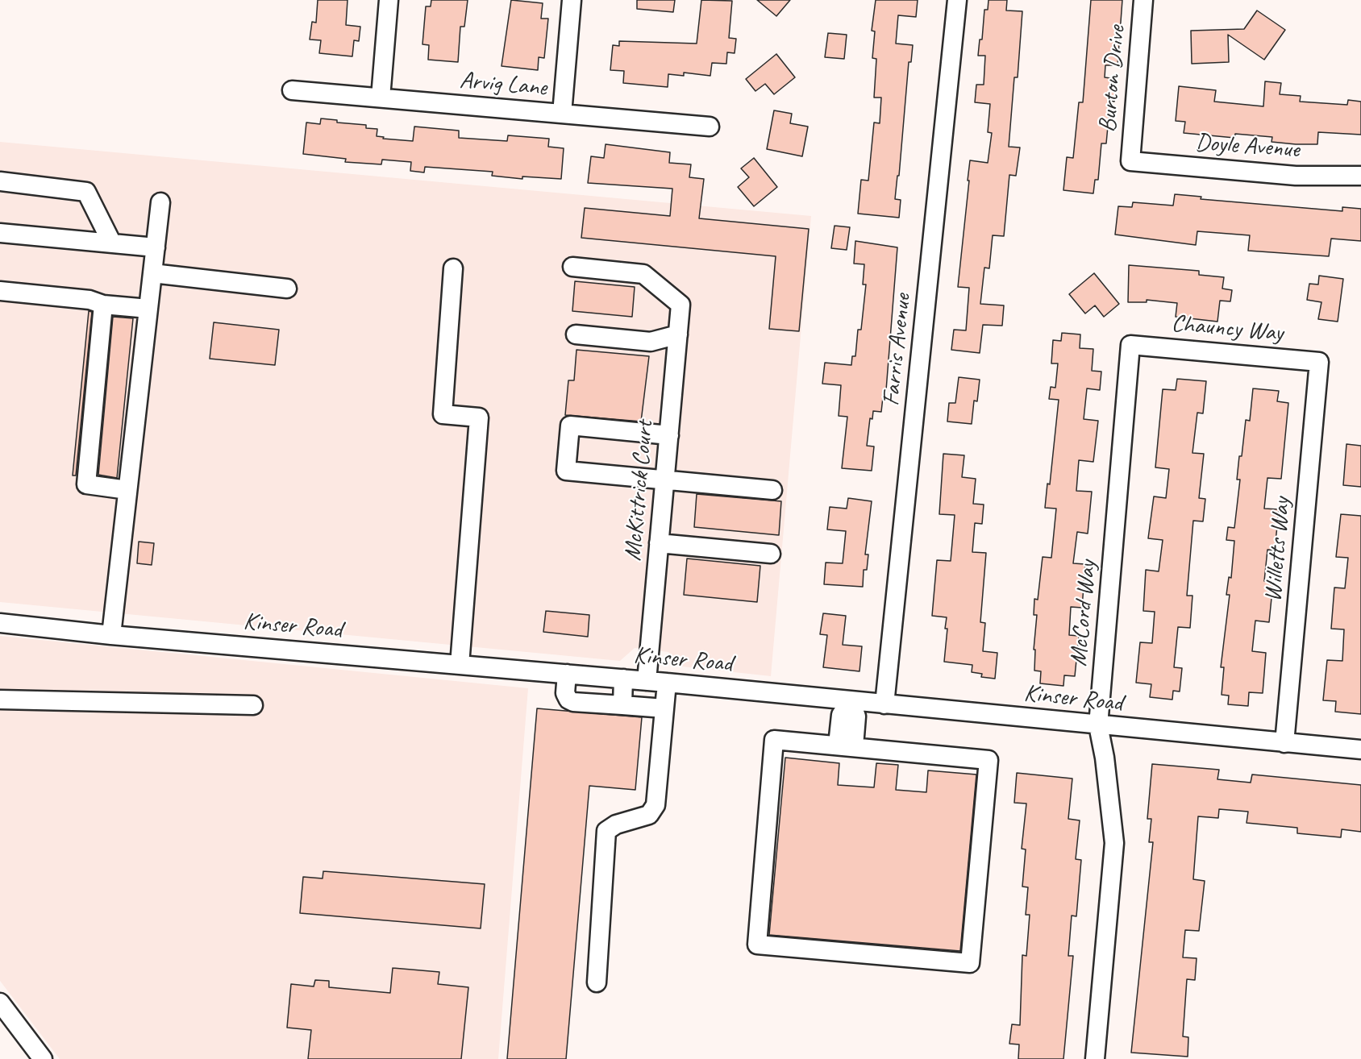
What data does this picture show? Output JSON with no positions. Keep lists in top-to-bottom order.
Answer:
{
  "streets": {
    "street": [
      "Burton Drive",
      "Arvig Lane",
      "Doyle Avenue",
      "Chauncy Way",
      "Farris Avenue",
      "McKittrick Court",
      "Willetts Way",
      "McCord Way",
      "Kinser Road"
    ]
  },
  "crossings": [
    ["Burton Drive", "Doyle Avenue"],
    ["Chauncy Way", "Willetts Way"],
    ["Chauncy Way", "McCord Way"],
    ["Farris Avenue", "Kinser Road"],
    ["McKittrick Court", "Kinser Road"],
    ["Willetts Way", "Kinser Road"],
    ["McCord Way", "Kinser Road"]
  ]
}
